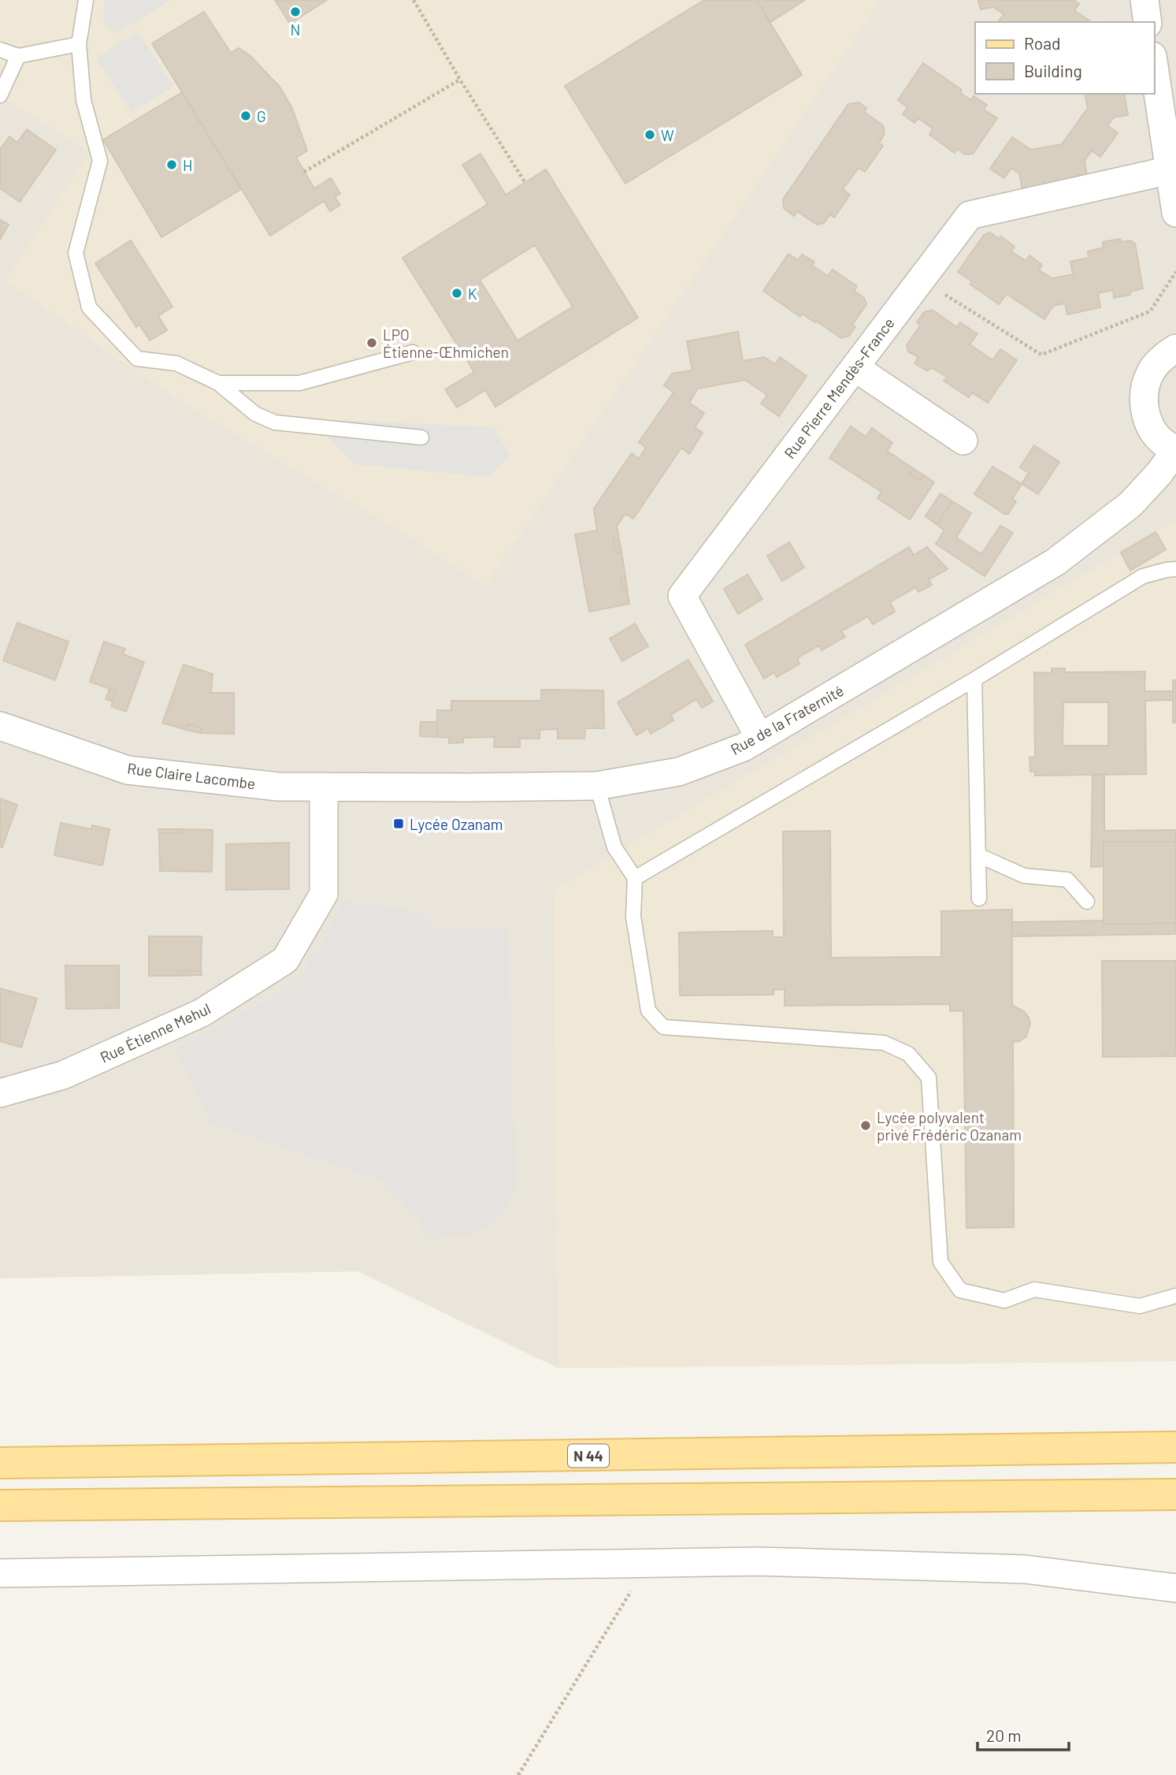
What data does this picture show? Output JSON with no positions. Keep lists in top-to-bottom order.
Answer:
{
  "streets": {
    "main road": ["N 44"],
    "street": [
      "Rue Pierre Mendès-France",
      "Rue de la Fraternité",
      "Rue Claire Lacombe",
      "Rue Étienne Mehul"
    ]
  },
  "crossings": [
    ["Rue Pierre Mendès-France", "Rue de la Fraternité"],
    ["Rue de la Fraternité", "Rue Claire Lacombe"],
    ["Rue de la Fraternité", "Rue Étienne Mehul"],
    ["Rue Claire Lacombe", "Rue Étienne Mehul"]
  ],
  "places": {
    "other": [
      "N",
      "G",
      "W",
      "H",
      "K",
      "LPO Étienne-Œhmichen",
      "Lycée polyvalent privé Frédéric Ozanam"
    ],
    "transit": ["Lycée Ozanam"]
  },
  "legend": ["Road", "Building"],
  "scale_bar": "20 m"
}
